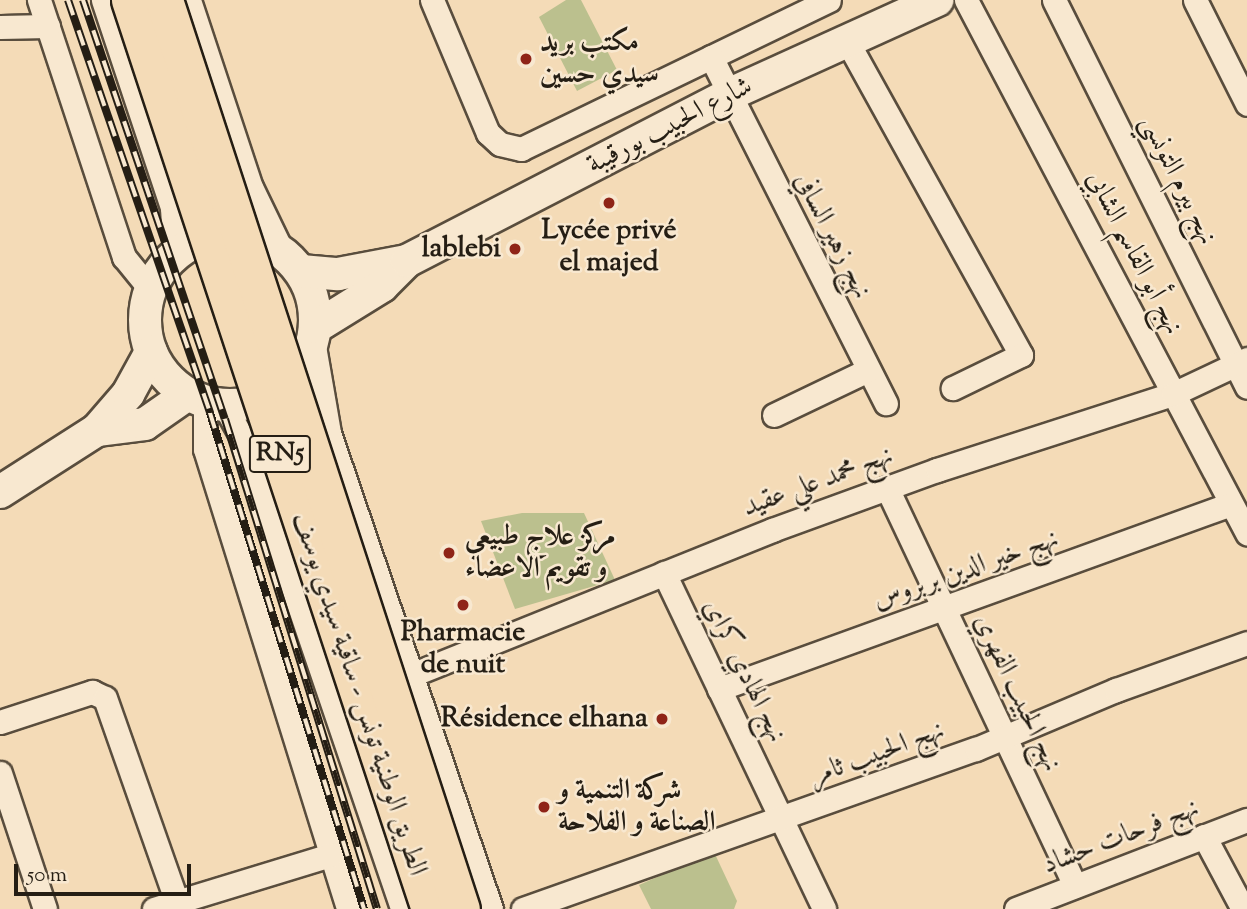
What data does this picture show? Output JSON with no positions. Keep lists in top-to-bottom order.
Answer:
{
  "streets": {
    "highway": ["RN5", "الطريق الوطنية تونس - ساقية سيدي يوسف"],
    "main road": ["شارع الحبيب بورقيبة"],
    "street": [
      "نهج بيرم التونسي",
      "نهج زهير السافي",
      "نهج أبو القاسم الشابي",
      "نهج محمد علي عقيد",
      "نهج خير الدين بربروس",
      "نهج الهادي كراي",
      "نهج الحبيب الفهري",
      "نهج الحبيب ثامر",
      "نهج فرحات حشاد"
    ]
  },
  "crossings": [
    ["شارع الحبيب بورقيبة", "نهج زهير السافي"],
    ["نهج بيرم التونسي", "نهج محمد علي عقيد"],
    ["نهج أبو القاسم الشابي", "نهج محمد علي عقيد"],
    ["نهج أبو القاسم الشابي", "نهج خير الدين بربروس"],
    ["نهج محمد علي عقيد", "نهج الهادي كراي"],
    ["نهج محمد علي عقيد", "نهج الحبيب الفهري"],
    ["نهج خير الدين بربروس", "نهج الهادي كراي"],
    ["نهج خير الدين بربروس", "نهج الحبيب الفهري"],
    ["نهج الهادي كراي", "نهج الحبيب ثامر"],
    ["نهج الحبيب الفهري", "نهج الحبيب ثامر"],
    ["نهج الحبيب الفهري", "نهج فرحات حشاد"]
  ],
  "places": [
    "مكتب بريد سيدي حسين",
    "Lycée privé el majed",
    "lablebi",
    "مركز علاج طبيعي و تقويم الاعضاء",
    "Pharmacie de nuit",
    "Résidence elhana",
    "شركة التنمية و الصناعة و الفلاحة"
  ],
  "scale_bar": "50 m"
}
